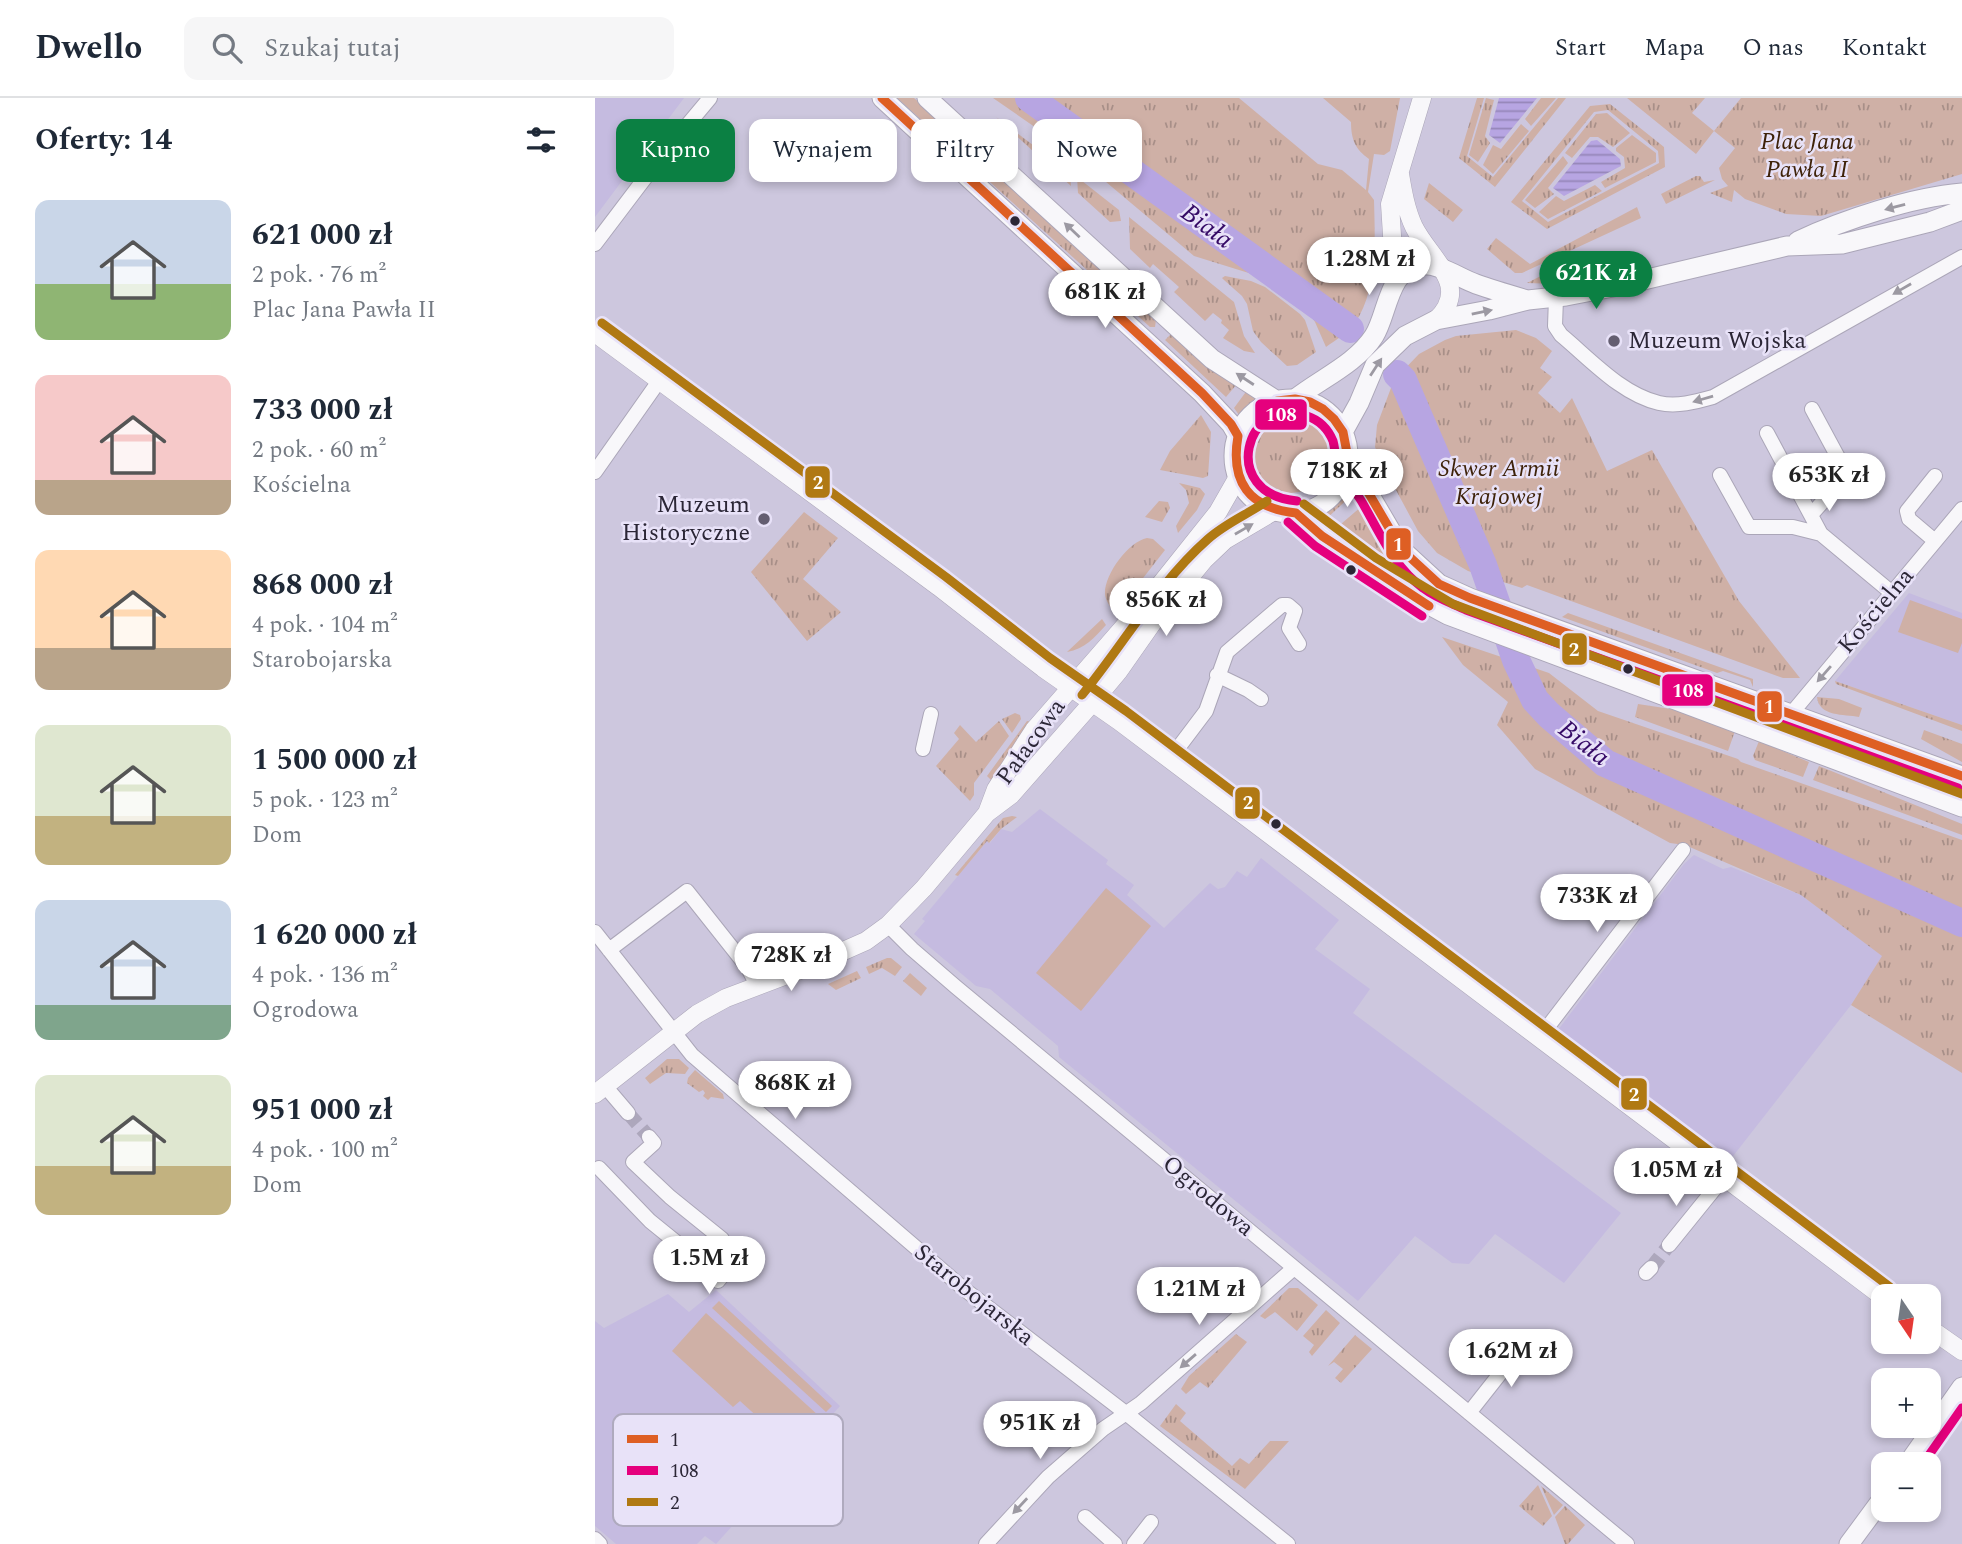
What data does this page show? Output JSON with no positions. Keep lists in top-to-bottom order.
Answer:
{
  "streets": {
    "street": [
      "Kościelna",
      "Pałacowa",
      "Ogrodowa",
      "Starobojarska"
    ]
  },
  "crossings": [
    ["Pałacowa", "Ogrodowa"],
    ["Pałacowa", "Starobojarska"]
  ],
  "one_way": ["Kościelna"],
  "water": ["Biała"],
  "parks": ["Plac Jana Pawła II", "Skwer Armii Krajowej"],
  "places": ["Muzeum Wojska", "Muzeum Historyczne"],
  "lines": ["transit line 1", "transit line 2", "transit line 108"],
  "legend": ["1", "108", "2"],
  "north": "bottom",
  "page": {
    "header": "Dwello",
    "search": "Szukaj tutaj",
    "nav": [
      "Start",
      "Mapa",
      "O nas",
      "Kontakt"
    ],
    "heading": "Oferty: 14",
    "chip": [
      "Kupno",
      "Wynajem",
      "Filtry",
      "Nowe"
    ],
    "list": [
      {
        "name": "621 000 zł",
        "note": "2 pok. · 76 m² · Plac Jana Pawła II"
      },
      {
        "name": "733 000 zł",
        "note": "2 pok. · 60 m² · Kościelna"
      },
      {
        "name": "868 000 zł",
        "note": "4 pok. · 104 m² · Starobojarska"
      },
      {
        "name": "1 500 000 zł",
        "note": "5 pok. · 123 m² · Dom"
      },
      {
        "name": "1 620 000 zł",
        "note": "4 pok. · 136 m² · Ogrodowa"
      },
      {
        "name": "951 000 zł",
        "note": "4 pok. · 100 m² · Dom"
      }
    ],
    "price": [
      "1.28M zł",
      "621K zł",
      "681K zł",
      "718K zł",
      "653K zł",
      "856K zł",
      "733K zł",
      "728K zł",
      "868K zł",
      "1.05M zł",
      "1.5M zł",
      "1.21M zł",
      "1.62M zł",
      "951K zł"
    ],
    "map_buttons": ["+", "−"]
  }
}
